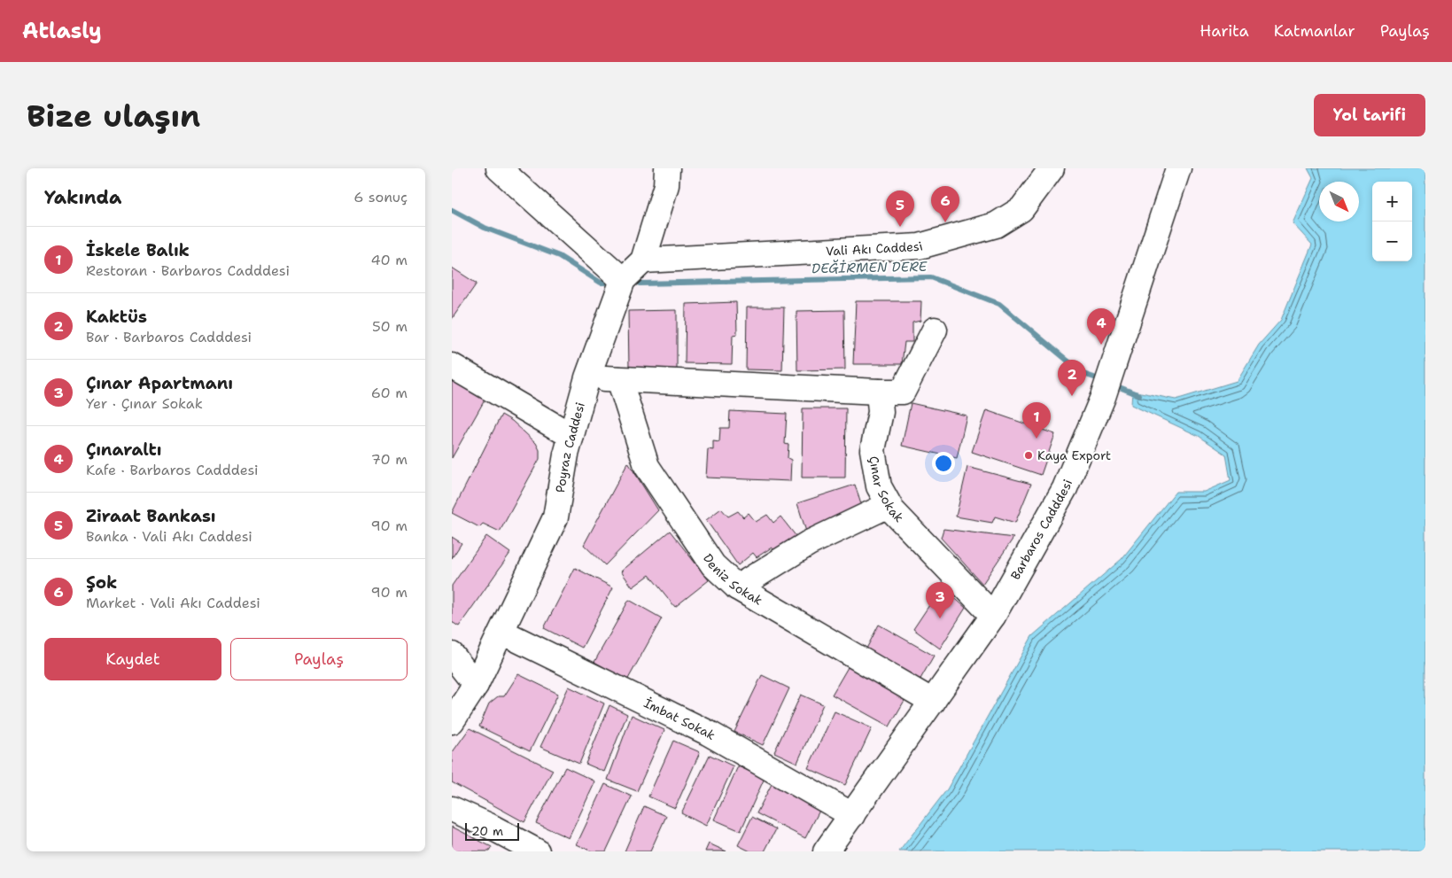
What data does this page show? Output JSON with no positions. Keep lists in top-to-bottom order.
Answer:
{
  "streets": {
    "street": [
      "Vali Akı Caddesi",
      "Poyraz Caddesi",
      "Çınar Sokak",
      "Barbaros Cadddesi",
      "Deniz Sokak",
      "İmbat Sokak"
    ]
  },
  "crossings": [
    ["Vali Akı Caddesi", "Poyraz Caddesi"],
    ["Poyraz Caddesi", "İmbat Sokak"],
    ["Çınar Sokak", "Barbaros Cadddesi"],
    ["Barbaros Cadddesi", "Deniz Sokak"],
    ["Barbaros Cadddesi", "İmbat Sokak"]
  ],
  "water": ["DEĞİRMEN DERE"],
  "places": ["Kaya Export"],
  "scale_bar": "20 m",
  "north": "bottom right",
  "page": {
    "header": "Atlasly",
    "nav": ["Harita", "Katmanlar", "Paylaş"],
    "buttons": [
      "Yol tarifi",
      ["Kaydet", "Paylaş"]
    ],
    "title": "Bize ulaşın",
    "heading": ["Yakında", "6 sonuç"],
    "map_buttons": ["+", "−"],
    "pins": [
      "6",
      "5",
      "4",
      "2",
      "1",
      "3"
    ],
    "list": [
      {
        "mark": "1",
        "name": "İskele Balık",
        "note": "Restoran · Barbaros Cadddesi",
        "value": "40 m"
      },
      {
        "mark": "2",
        "name": "Kaktüs",
        "note": "Bar · Barbaros Cadddesi",
        "value": "50 m"
      },
      {
        "mark": "3",
        "name": "Çınar Apartmanı",
        "note": "Yer · Çınar Sokak",
        "value": "60 m"
      },
      {
        "mark": "4",
        "name": "Çınaraltı",
        "note": "Kafe · Barbaros Cadddesi",
        "value": "70 m"
      },
      {
        "mark": "5",
        "name": "Ziraat Bankası",
        "note": "Banka · Vali Akı Caddesi",
        "value": "90 m"
      },
      {
        "mark": "6",
        "name": "Şok",
        "note": "Market · Vali Akı Caddesi",
        "value": "90 m"
      }
    ],
    "scale": "20 m"
  }
}
